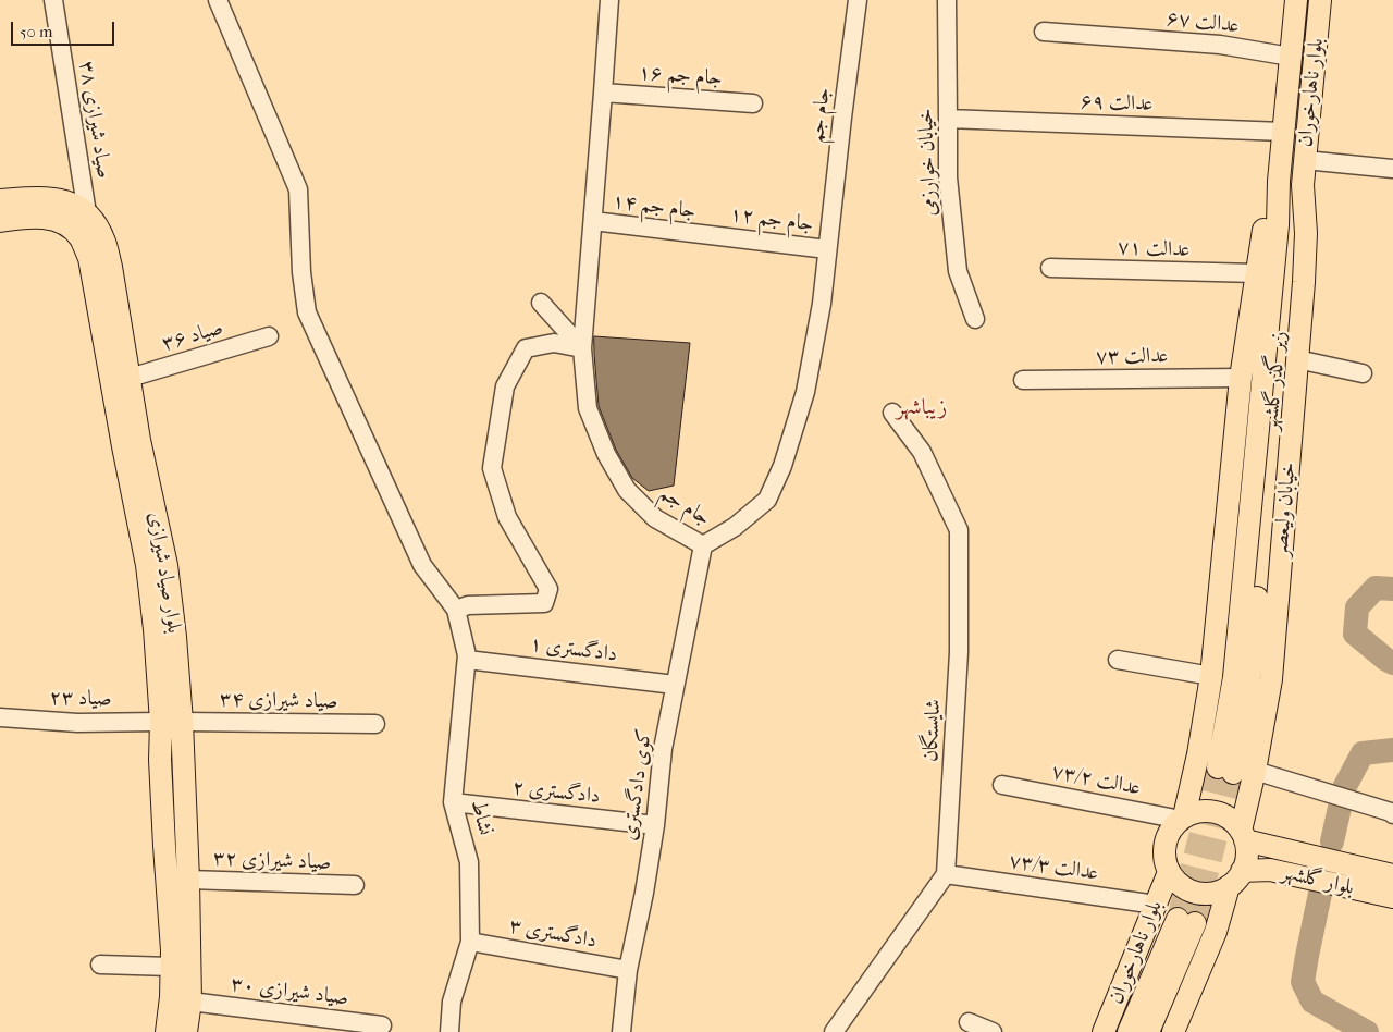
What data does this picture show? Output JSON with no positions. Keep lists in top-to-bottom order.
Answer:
{
  "streets": {
    "main road": [
      "بلوار ناهارخوران",
      "زیر گذر گلشهر",
      "خیابان ولیعصر",
      "بلوار صیاد شیرازی",
      "بلوار گلشهر"
    ],
    "street": [
      "عدالت ۶۷",
      "۱۶ جام جم",
      "عدالت ۶۹",
      "جام جم",
      "صیاد شیرازی ۳۸",
      "خیابان خوارزمی",
      "۱۴ جام جم",
      "۱۲ جام جم",
      "عدالت ۷۱",
      "صیاد ۳۶",
      "عدالت ۷۳",
      "دادگستری ۱",
      "صیاد ۲۳",
      "صیاد شیرازی ۳۴",
      "شایستگان",
      "عدالت ۷۳/۲",
      "کوی دادگستری",
      "دادگستری ۲",
      "نشاط",
      "صیاد شیرازی ۳۲",
      "۷۳/۳ عدالت",
      "دادگستری ۳",
      "صیاد شیرازی ۳۰"
    ]
  },
  "crossings": [
    ["عدالت ۶۷", "بلوار ناهارخوران"],
    ["۱۶ جام جم", "جام جم"],
    ["بلوار ناهارخوران", "عدالت ۶۹"],
    ["بلوار ناهارخوران", "زیر گذر گلشهر"],
    ["بلوار ناهارخوران", "خیابان ولیعصر"],
    ["بلوار ناهارخوران", "عدالت ۷۳/۲"],
    ["بلوار ناهارخوران", "۷۳/۳ عدالت"],
    ["بلوار ناهارخوران", "بلوار گلشهر"],
    ["عدالت ۶۹", "خیابان خوارزمی"],
    ["جام جم", "۱۴ جام جم"],
    ["جام جم", "۱۲ جام جم"],
    ["جام جم", "کوی دادگستری"],
    ["صیاد شیرازی ۳۸", "بلوار صیاد شیرازی"],
    ["۱۴ جام جم", "۱۲ جام جم"],
    ["صیاد ۳۶", "بلوار صیاد شیرازی"],
    ["زیر گذر گلشهر", "خیابان ولیعصر"],
    ["خیابان ولیعصر", "عدالت ۷۳/۲"],
    ["خیابان ولیعصر", "بلوار گلشهر"],
    ["بلوار صیاد شیرازی", "صیاد ۲۳"],
    ["بلوار صیاد شیرازی", "صیاد شیرازی ۳۴"],
    ["بلوار صیاد شیرازی", "صیاد شیرازی ۳۲"],
    ["بلوار صیاد شیرازی", "صیاد شیرازی ۳۰"],
    ["دادگستری ۱", "کوی دادگستری"],
    ["دادگستری ۱", "نشاط"],
    ["صیاد ۲۳", "صیاد شیرازی ۳۴"],
    ["شایستگان", "۷۳/۳ عدالت"],
    ["عدالت ۷۳/۲", "بلوار گلشهر"],
    ["کوی دادگستری", "دادگستری ۲"],
    ["کوی دادگستری", "دادگستری ۳"],
    ["دادگستری ۲", "نشاط"],
    ["نشاط", "دادگستری ۳"]
  ],
  "districts": ["زیباشهر"],
  "scale_bar": "50 m"
}
